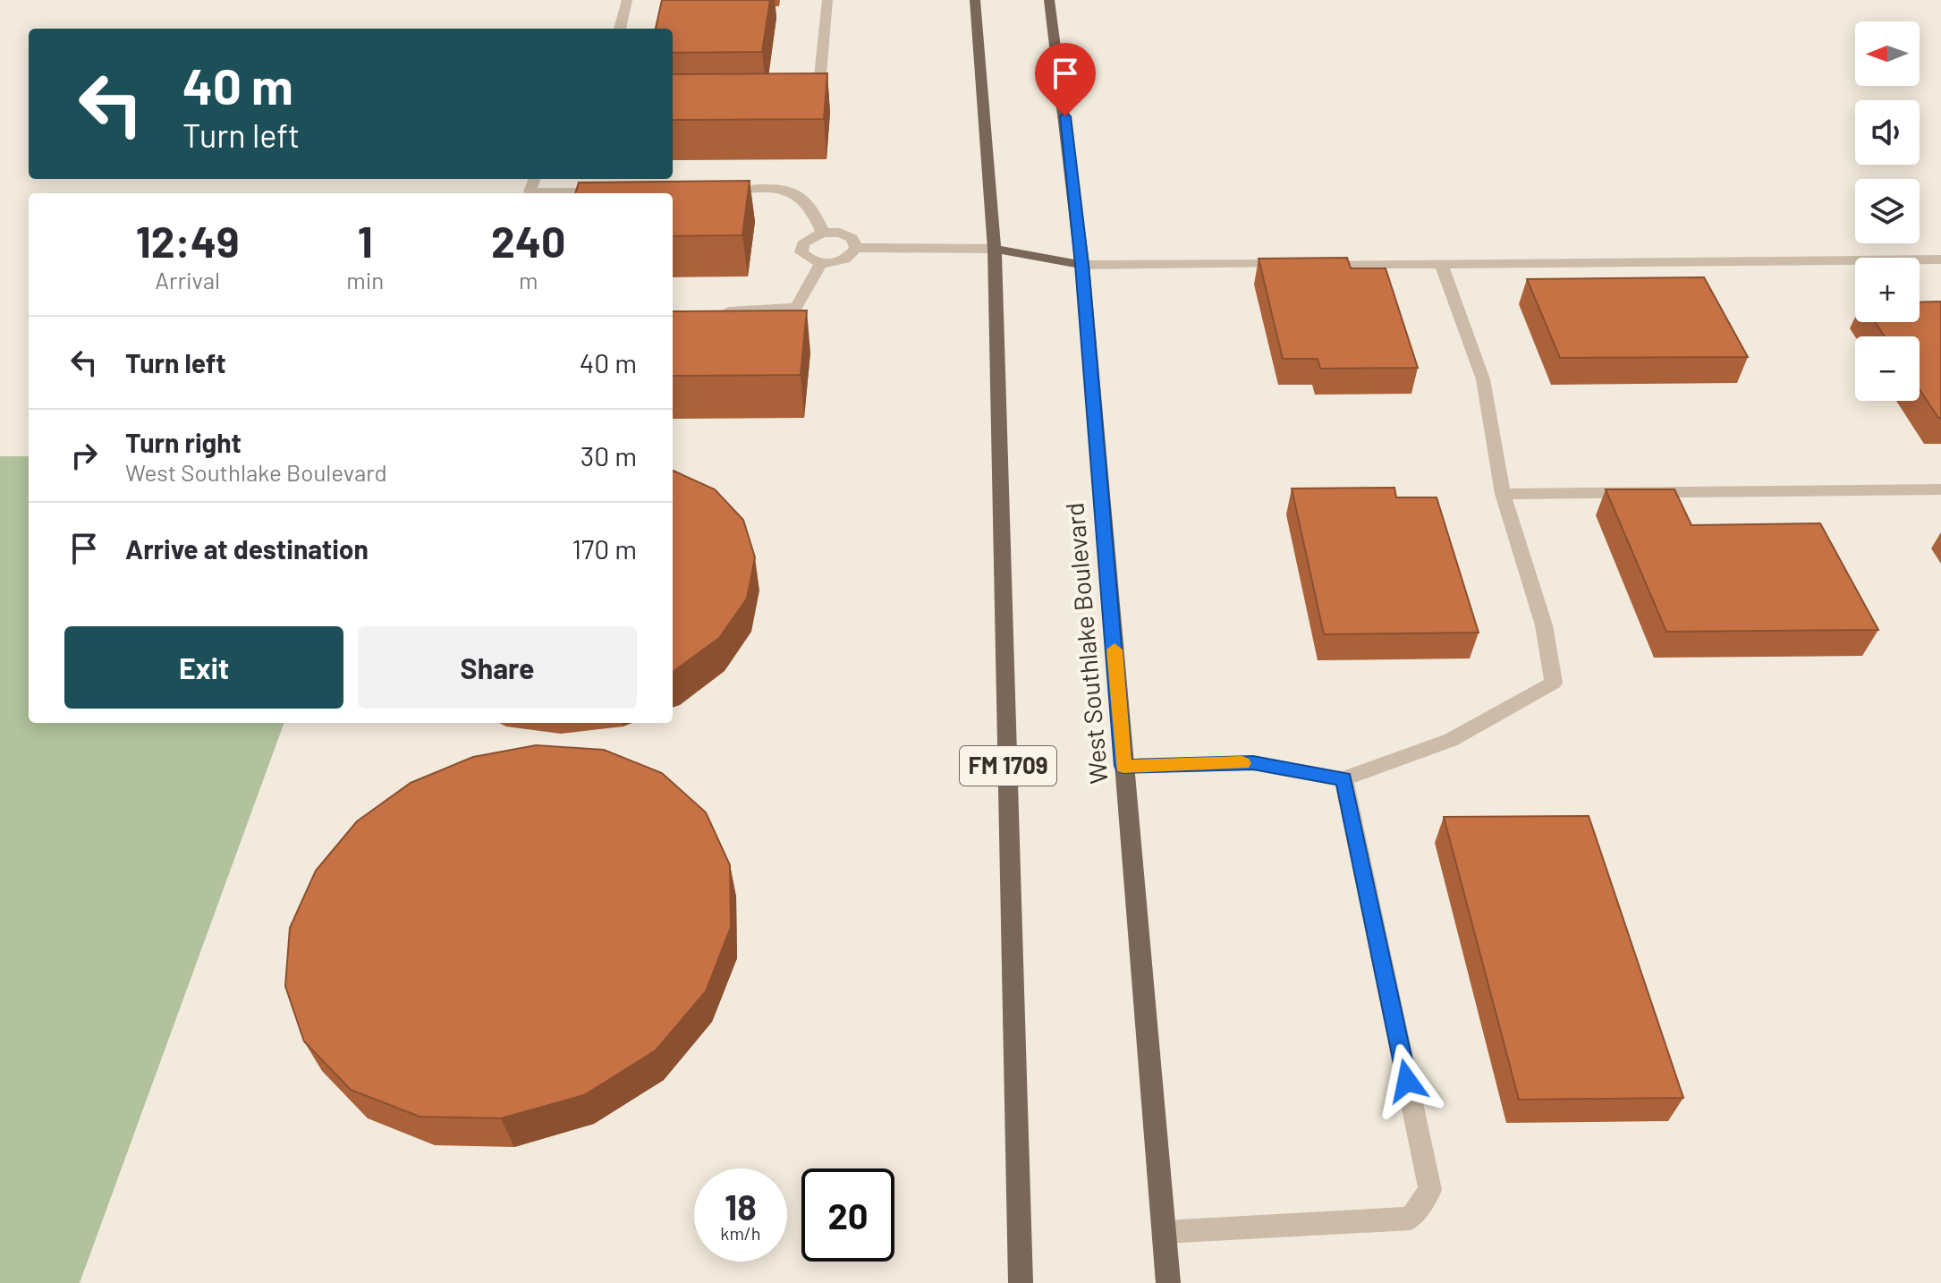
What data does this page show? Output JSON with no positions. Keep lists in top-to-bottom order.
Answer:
{
  "streets": {
    "main road": ["West Southlake Boulevard", "FM 1709"]
  },
  "north": "left",
  "page": {
    "map_buttons": ["+", "−"],
    "turn": ["40 m", "Turn left"],
    "eta": [
      "12:49",
      "Arrival",
      "1",
      "min",
      "240",
      "m"
    ],
    "list": [
      {
        "name": "Turn left",
        "value": "40 m"
      },
      {
        "name": "Turn right",
        "note": "West Southlake Boulevard",
        "value": "30 m"
      },
      {
        "name": "Arrive at destination",
        "value": "170 m"
      }
    ],
    "buttons": ["Exit", "Share"],
    "speed": "18 km/h",
    "limit": "20"
  }
}
